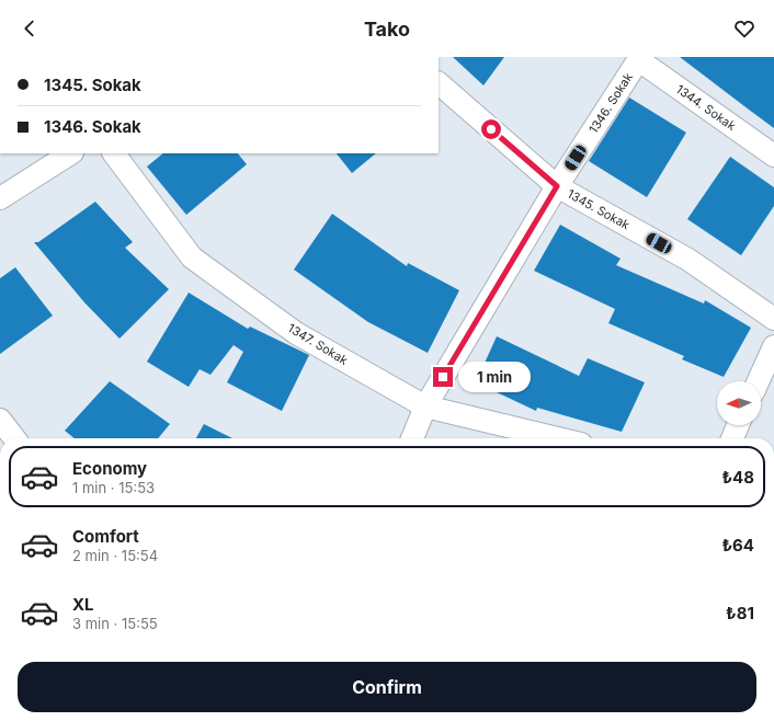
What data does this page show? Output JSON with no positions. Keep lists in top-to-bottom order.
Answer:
{
  "streets": {
    "street": [
      "1346. Sokak",
      "1344. Sokak",
      "1345. Sokak",
      "1347. Sokak"
    ]
  },
  "crossings": [
    ["1346. Sokak", "1344. Sokak"],
    ["1346. Sokak", "1345. Sokak"],
    ["1346. Sokak", "1347. Sokak"]
  ],
  "north": "left",
  "page": {
    "header": "Tako",
    "banner": ["1345. Sokak", "1346. Sokak"],
    "bubble": "1 min",
    "list": [
      {
        "name": "Economy",
        "note": "1 min · 15:53",
        "value": "₺48"
      },
      {
        "name": "Comfort",
        "note": "2 min · 15:54",
        "value": "₺64"
      },
      {
        "name": "XL",
        "note": "3 min · 15:55",
        "value": "₺81"
      }
    ],
    "buttons": "Confirm"
  }
}
